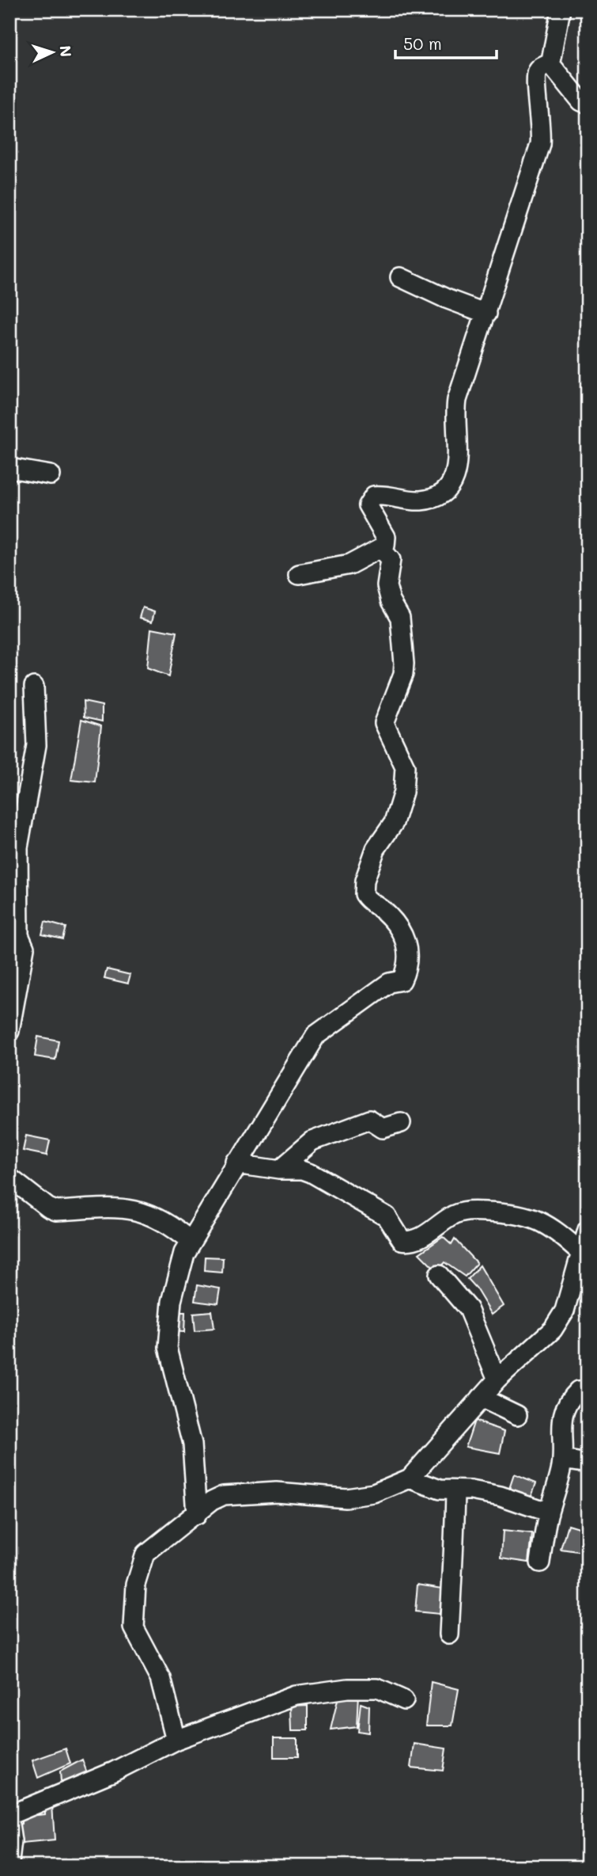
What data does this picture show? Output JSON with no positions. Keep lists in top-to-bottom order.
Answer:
{
  "scale_bar": "50 m",
  "north": "right"
}
